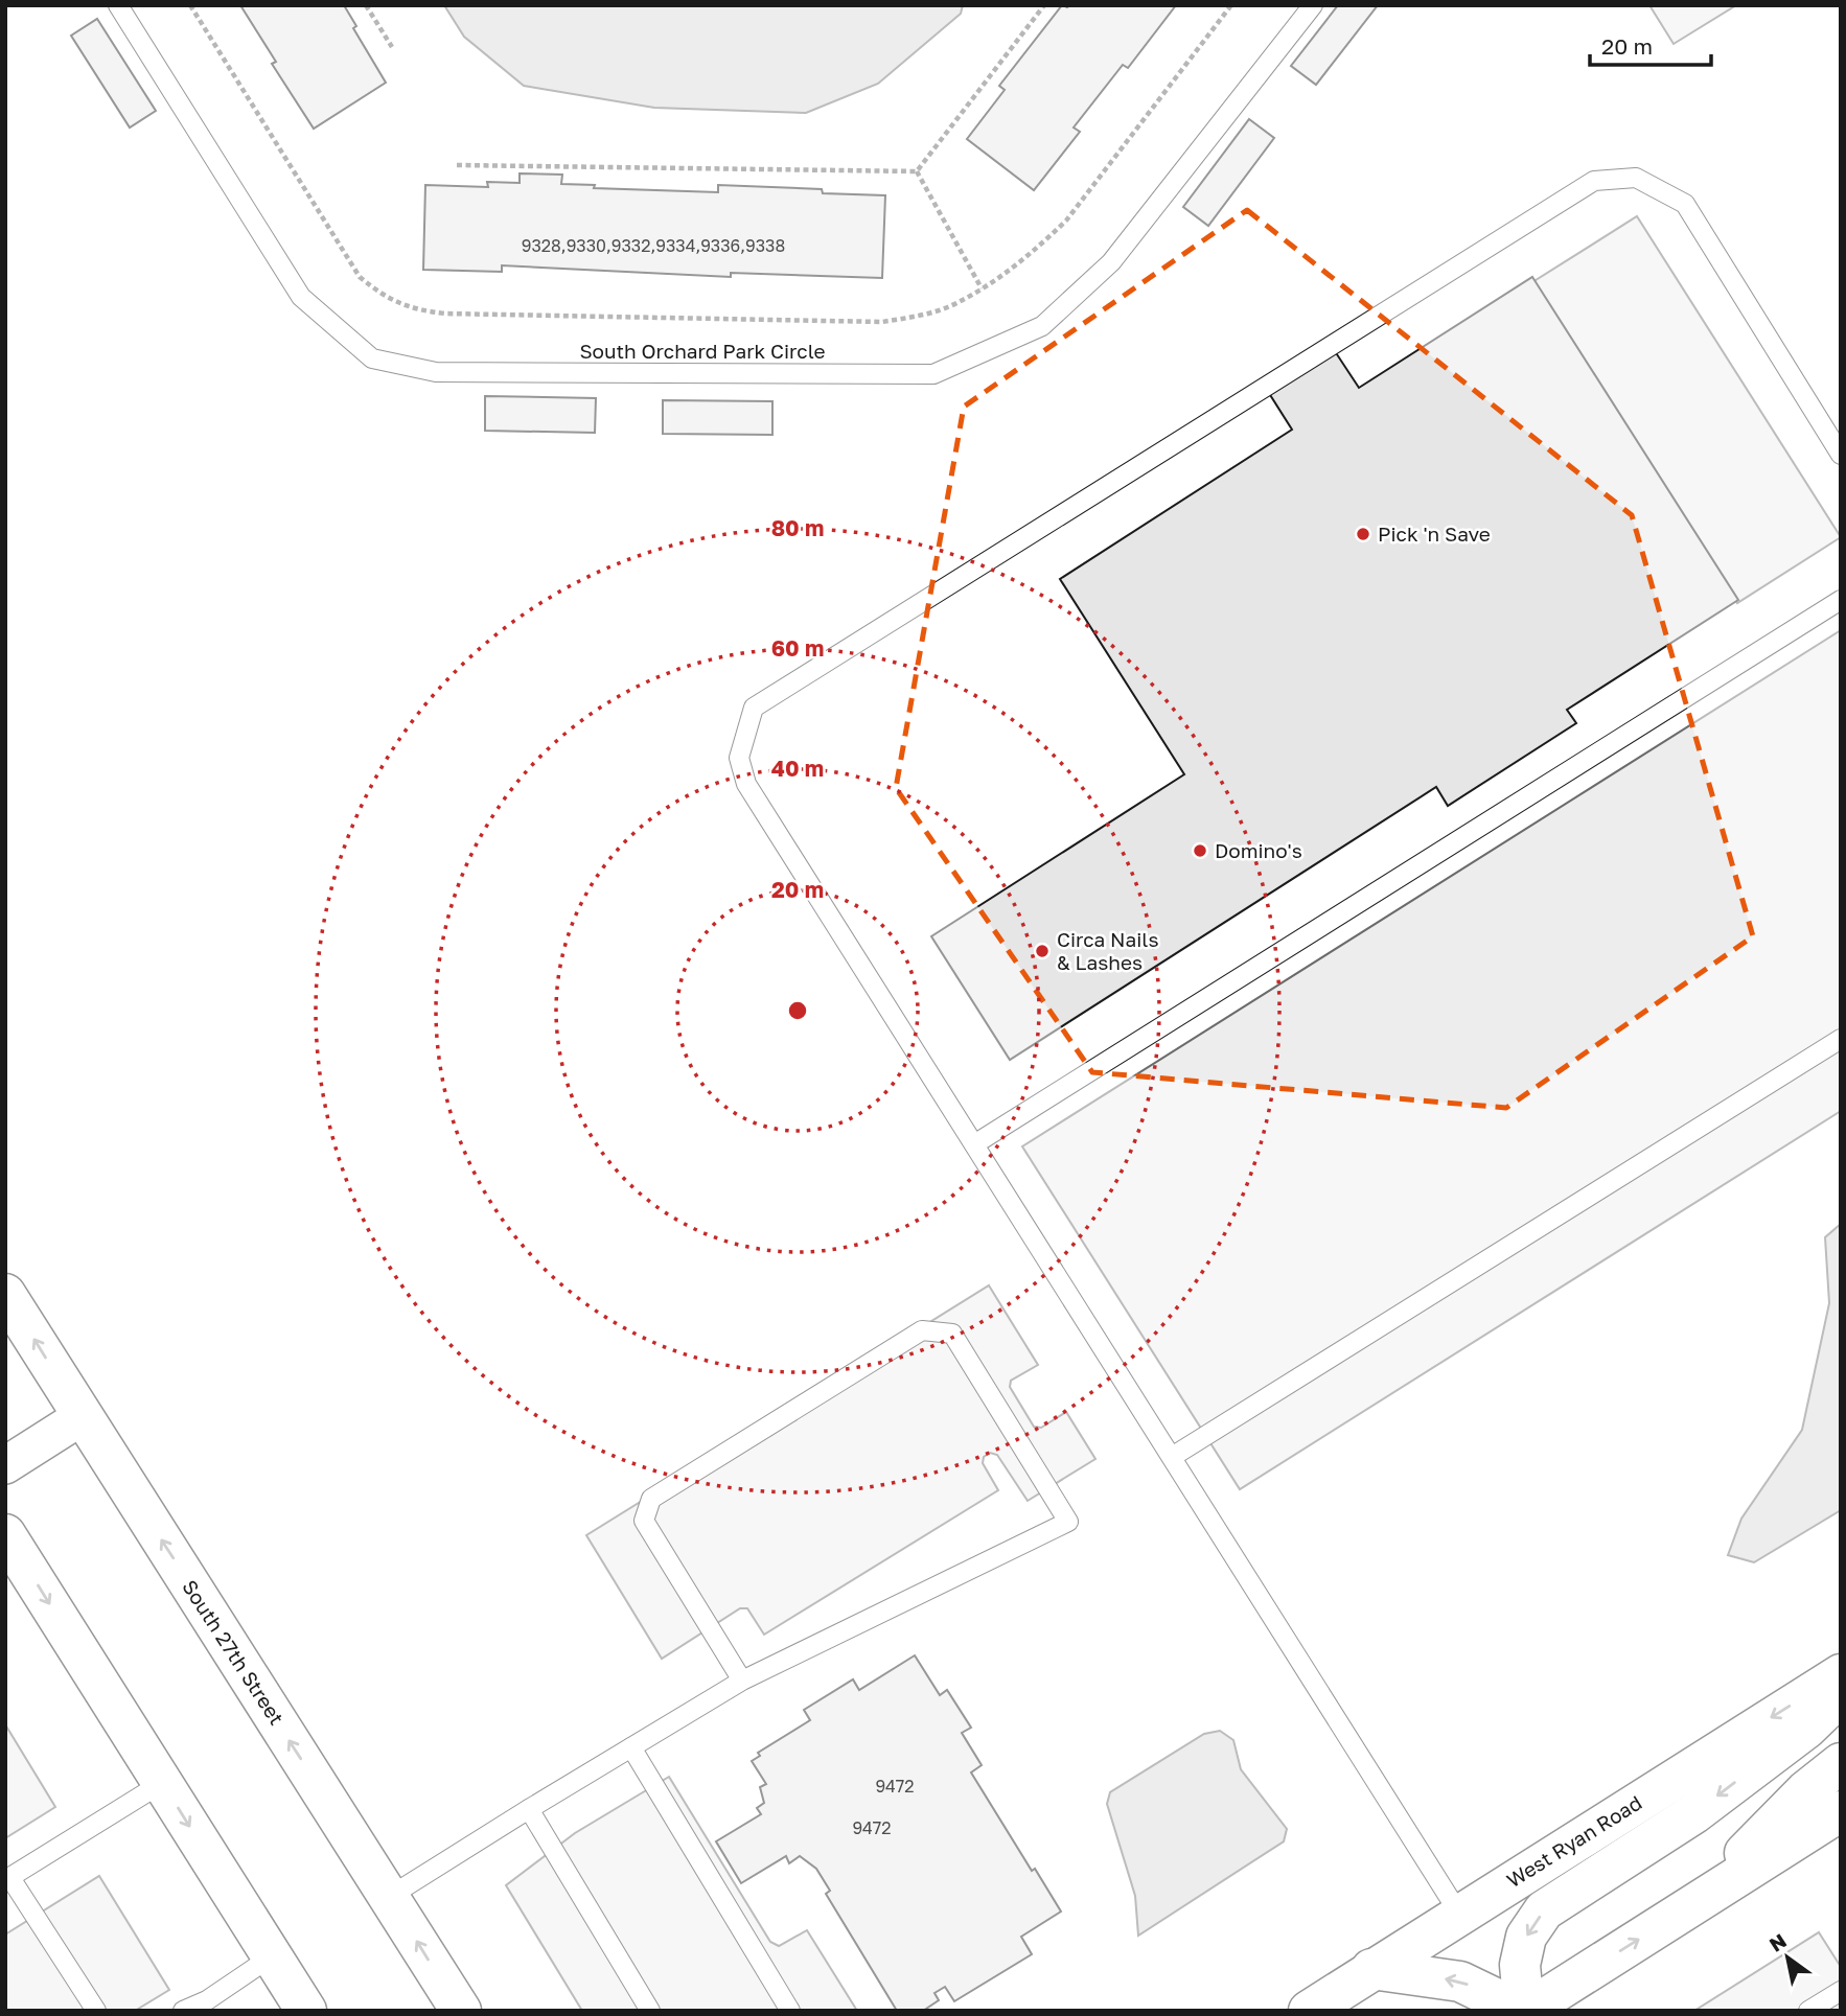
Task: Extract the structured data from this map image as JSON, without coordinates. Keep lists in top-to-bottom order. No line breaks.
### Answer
{"streets":{"main road":["South 27th Street","West Ryan Road"],"lane":["South Orchard Park Circle"]},"places":["Pick 'n Save","Domino's","Circa Nails & Lashes"],"house_numbers":["9328,9330,9332,9334,9336,9338","9472","9472"],"scale_bar":"20 m","north":"top left","rings":["80 m","60 m","40 m","20 m"]}
